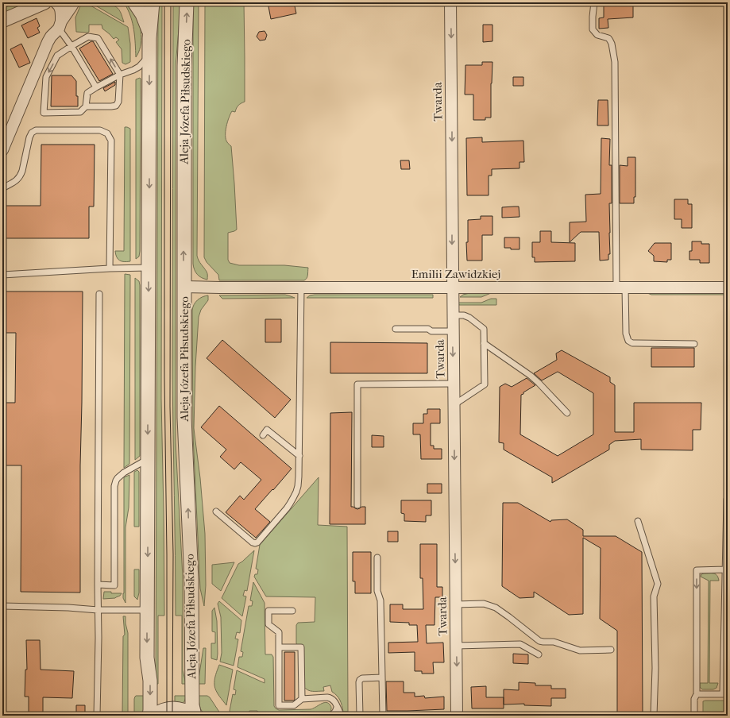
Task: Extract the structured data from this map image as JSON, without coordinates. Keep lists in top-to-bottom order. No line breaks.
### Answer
{"streets":{"street":["Aleja Józefa Piłsudskiego","Twarda","Emilii Zawidzkiej"]},"crossings":[["Aleja Józefa Piłsudskiego","Emilii Zawidzkiej"],["Twarda","Emilii Zawidzkiej"]],"one_way":["Twarda"]}
